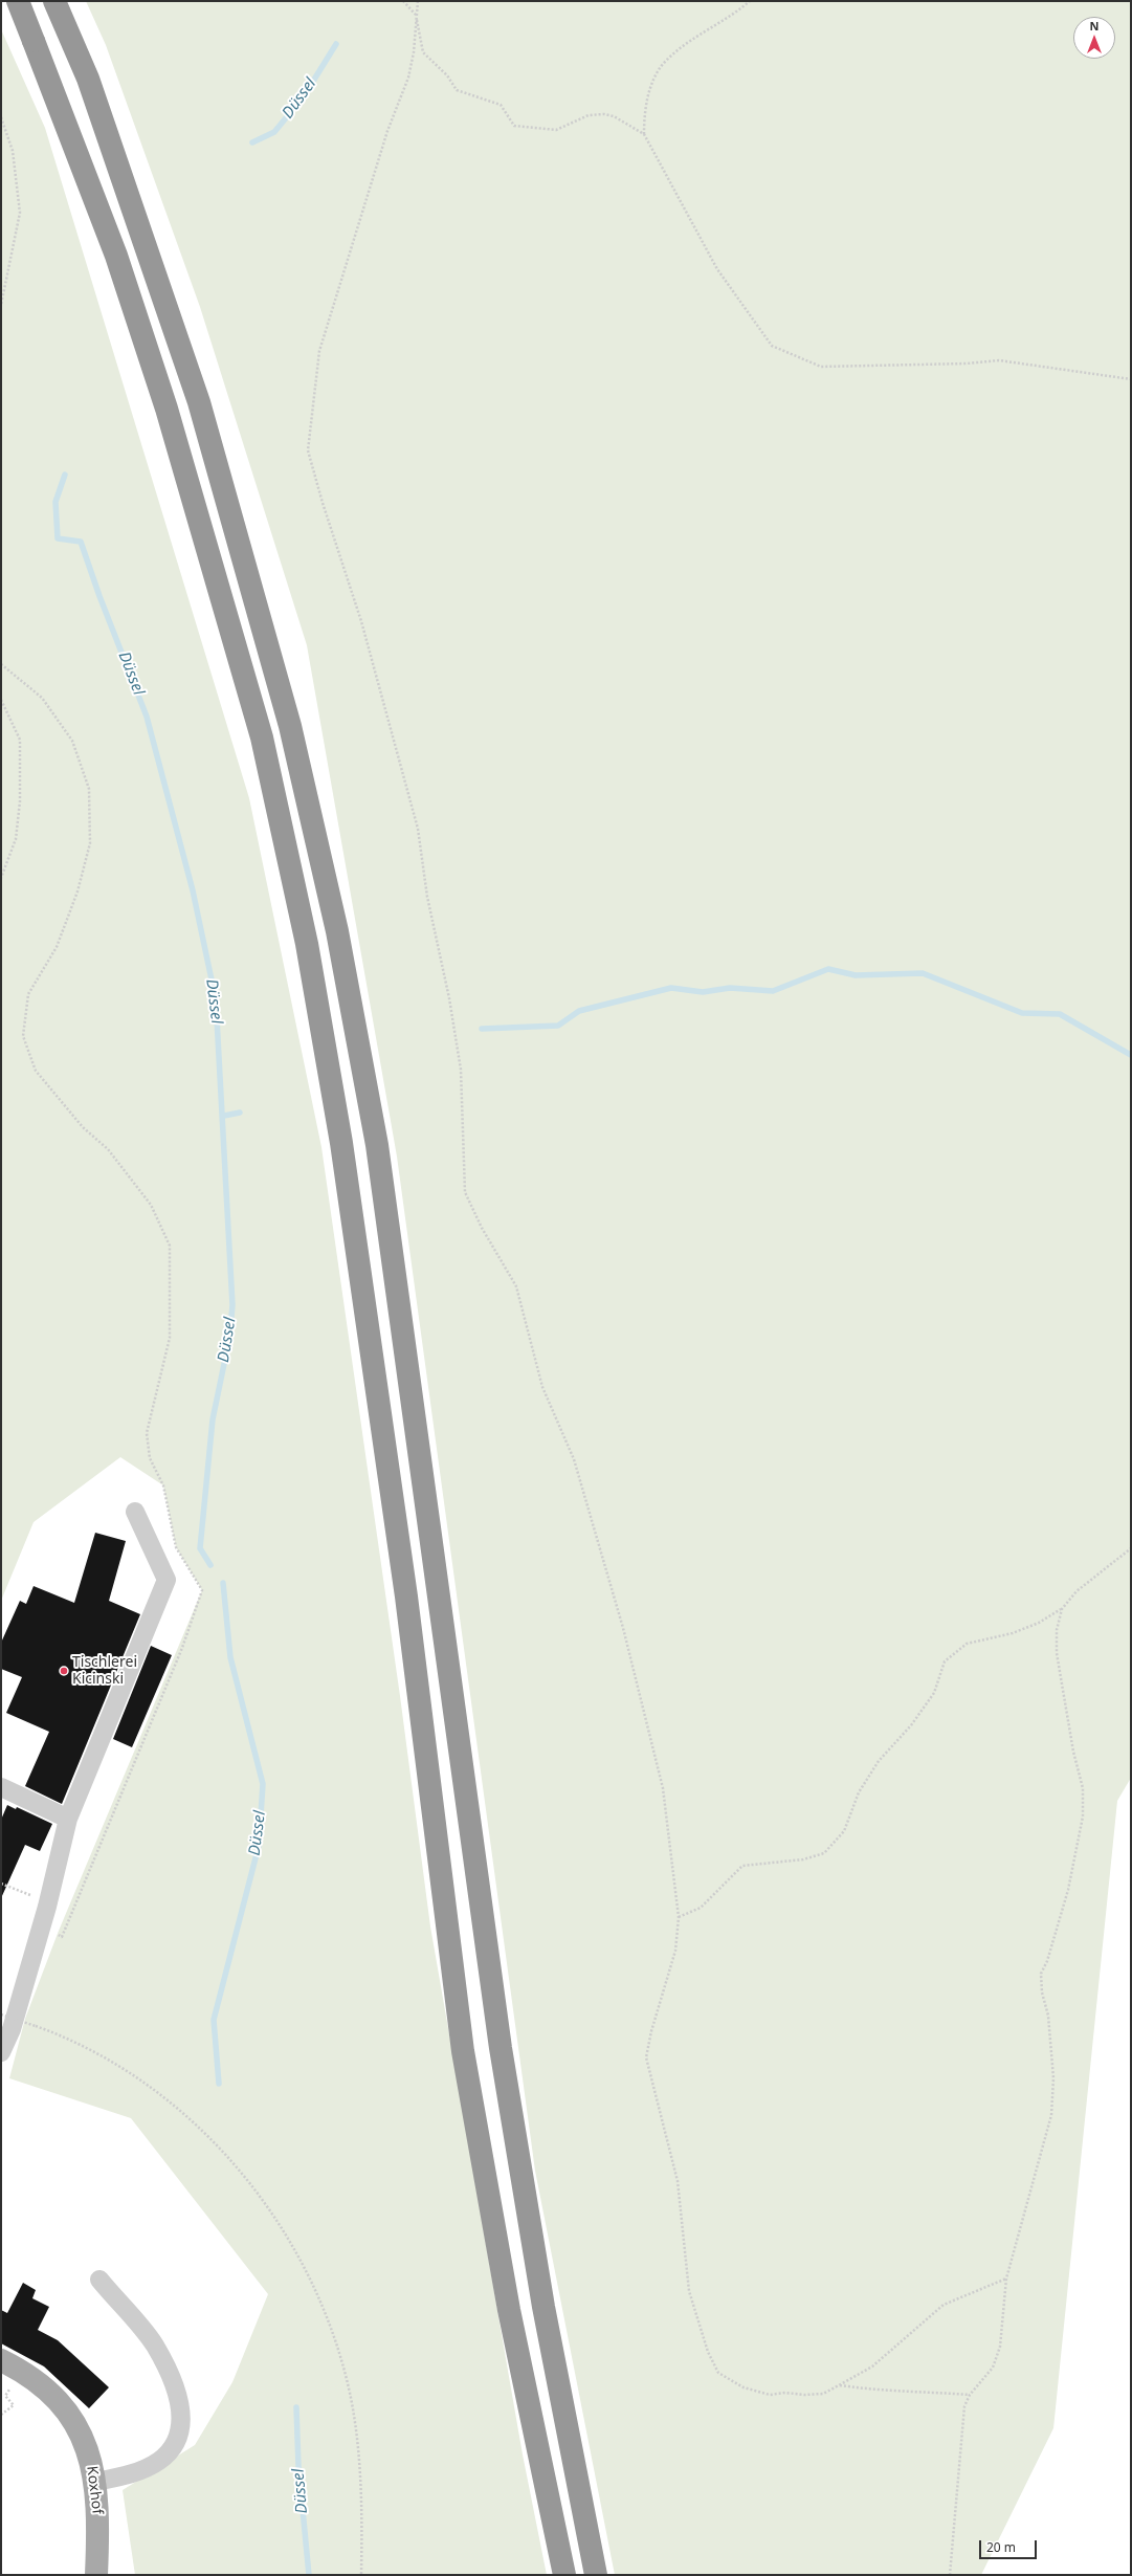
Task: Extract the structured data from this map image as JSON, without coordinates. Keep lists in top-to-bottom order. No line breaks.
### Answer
{"streets":{"main road":["Koxhof"]},"water":["Düssel"],"places":["Tischlerei Kicinski"],"scale_bar":"20 m","north":"top"}
